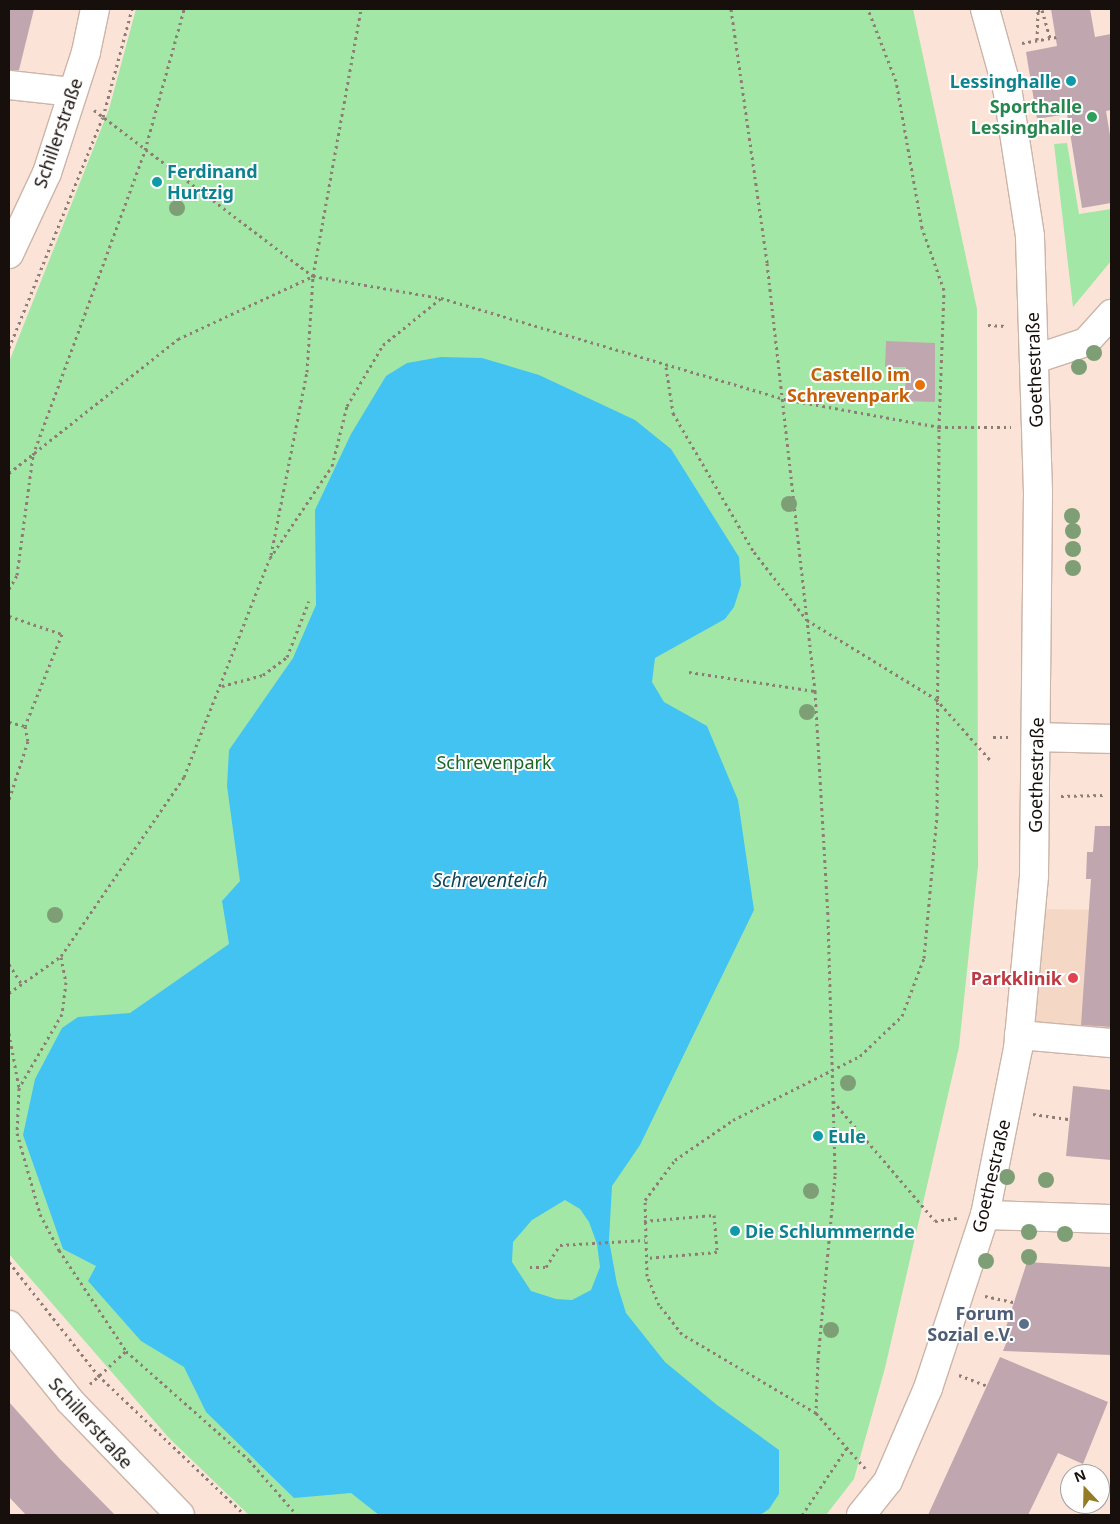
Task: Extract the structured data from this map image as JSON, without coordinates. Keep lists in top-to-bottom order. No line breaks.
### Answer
{"streets":{"street":["Schillerstraße","Goethestraße"]},"water":["Schreventeich"],"parks":["Schrevenpark"],"places":["Lessinghalle","Sporthalle Lessinghalle","Ferdinand Hurtzig","Castello im Schrevenpark","Parkklinik","Eule","Die Schlummernde","Forum Sozial e.V."],"north":"top"}
